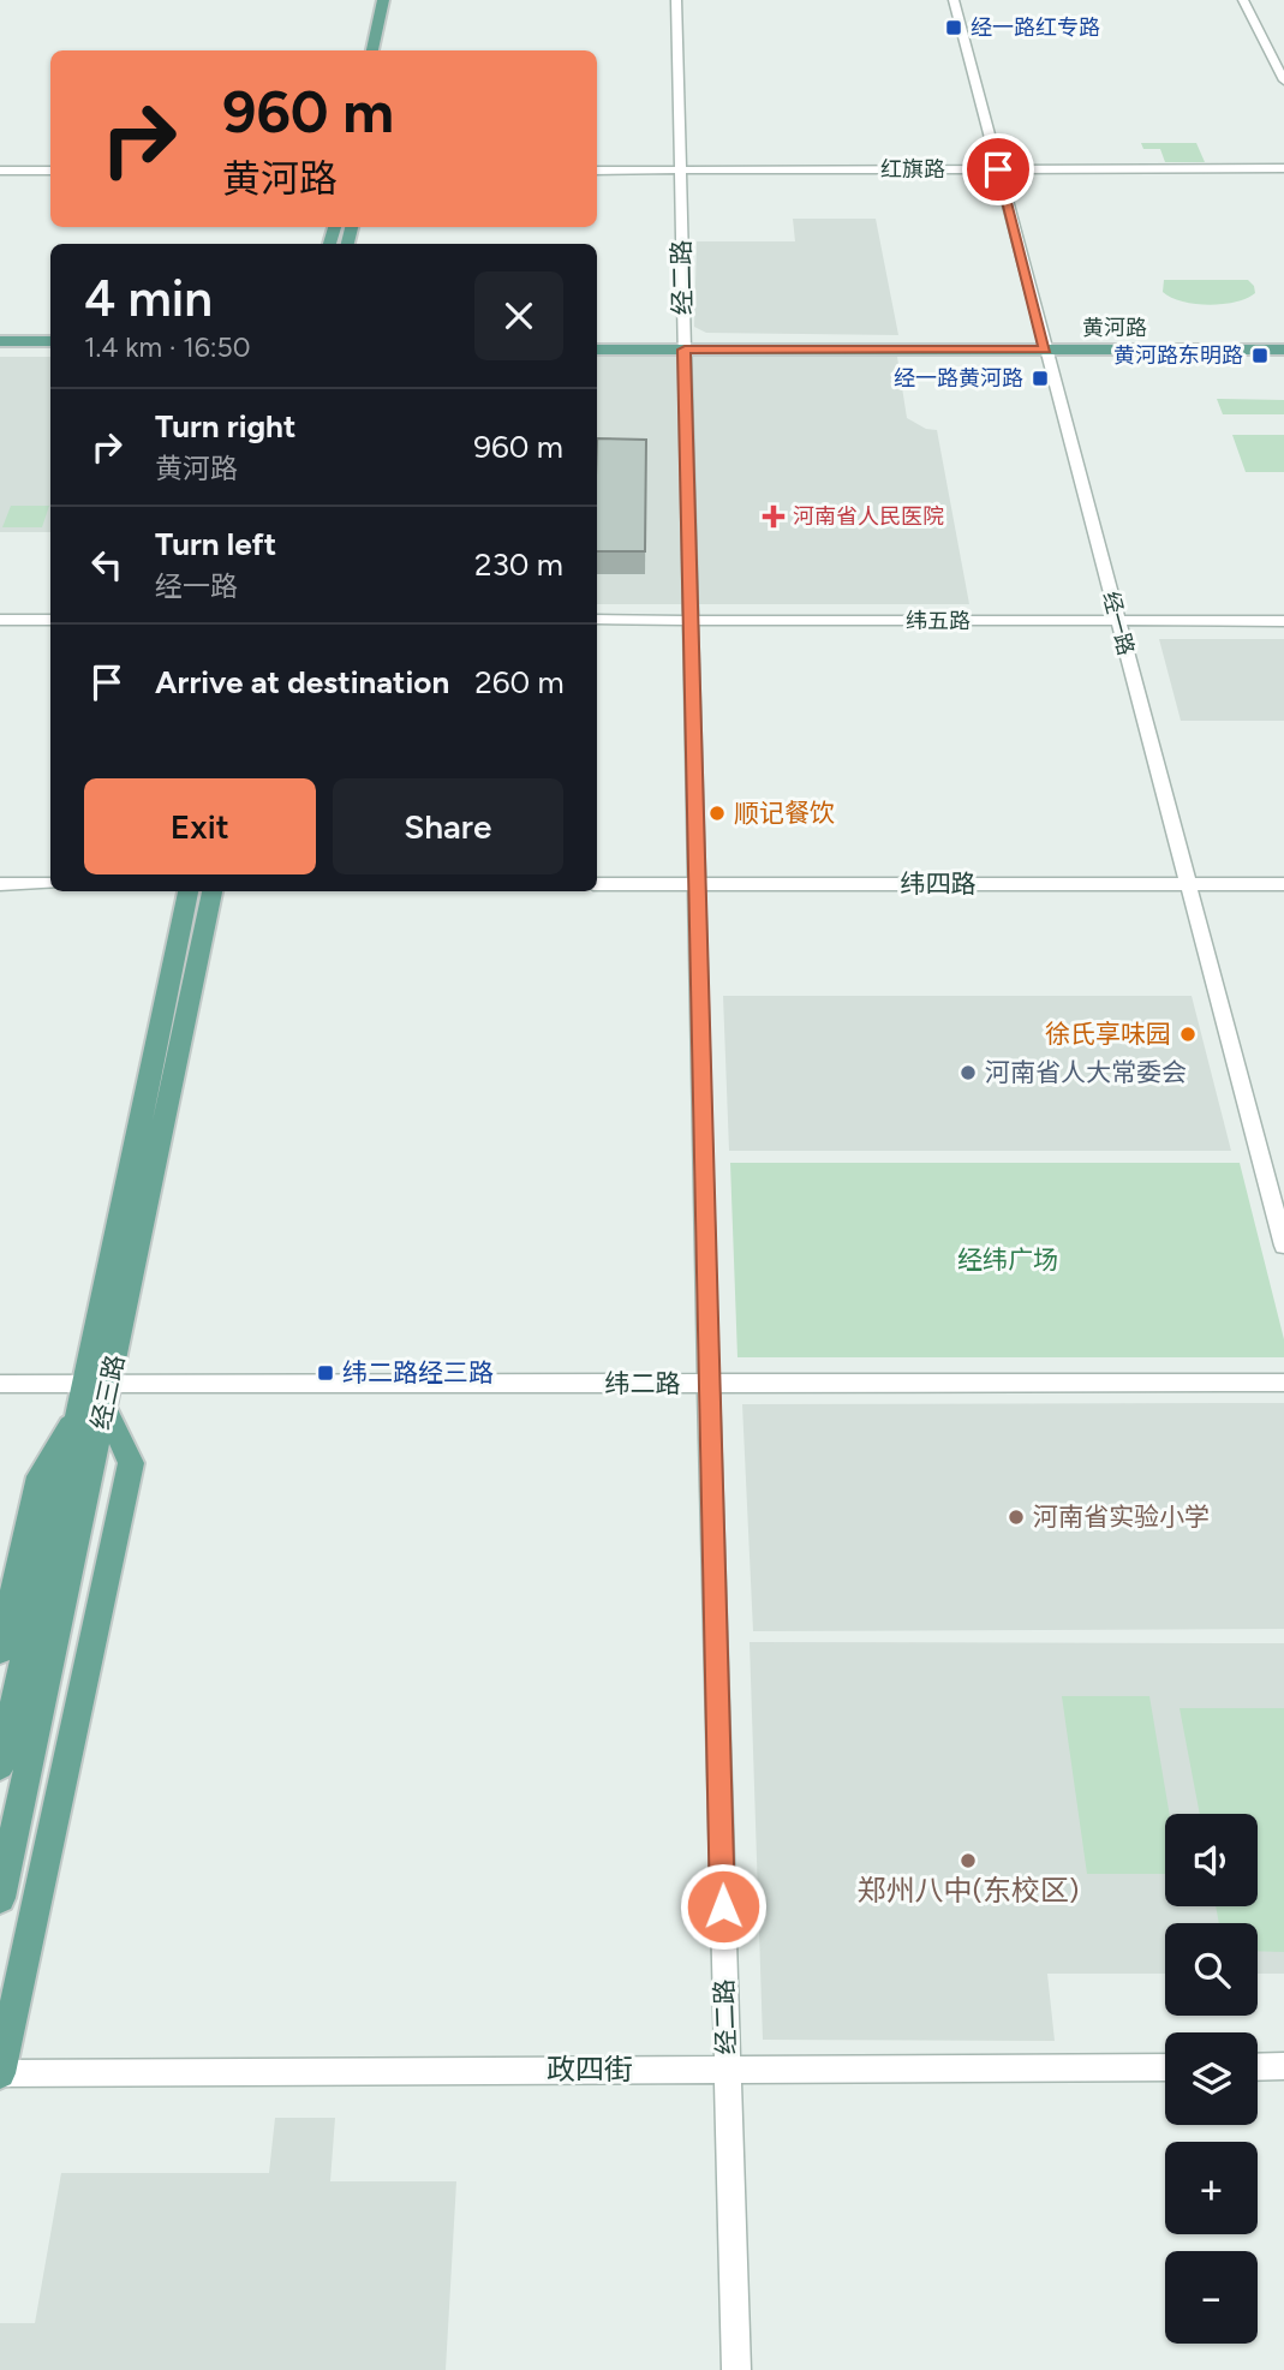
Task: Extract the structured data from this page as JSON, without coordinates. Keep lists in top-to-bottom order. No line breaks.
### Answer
{"streets":{"main road":["黄河路","经三路"],"street":["红旗路","经二路","纬五路","经一路","纬四路","纬二路","政四街"]},"crossings":[["红旗路","经二路"],["红旗路","经一路"],["经二路","黄河路"],["经二路","纬五路"],["经二路","纬四路"],["经二路","纬二路"],["经二路","政四街"],["黄河路","经一路"],["纬五路","经一路"],["经一路","纬四路"],["纬二路","经三路"]],"parks":["经纬广场"],"places":{"transit":["经一路红专路","黄河路东明路","经一路黄河路","纬二路经三路"],"health":["河南省人民医院"],"other":["顺记餐饮","徐氏享味园","河南省人大常委会","河南省实验小学","郑州八中(东校区)"]},"page":{"turn":["960 m","黄河路"],"heading":["4 min","1.4 km · 16:50"],"list":[{"name":"Turn right","note":"黄河路","value":"960 m"},{"name":"Turn left","note":"经一路","value":"230 m"},{"name":"Arrive at destination","value":"260 m"}],"buttons":["Exit","Share"],"map_buttons":["+","−"]}}
